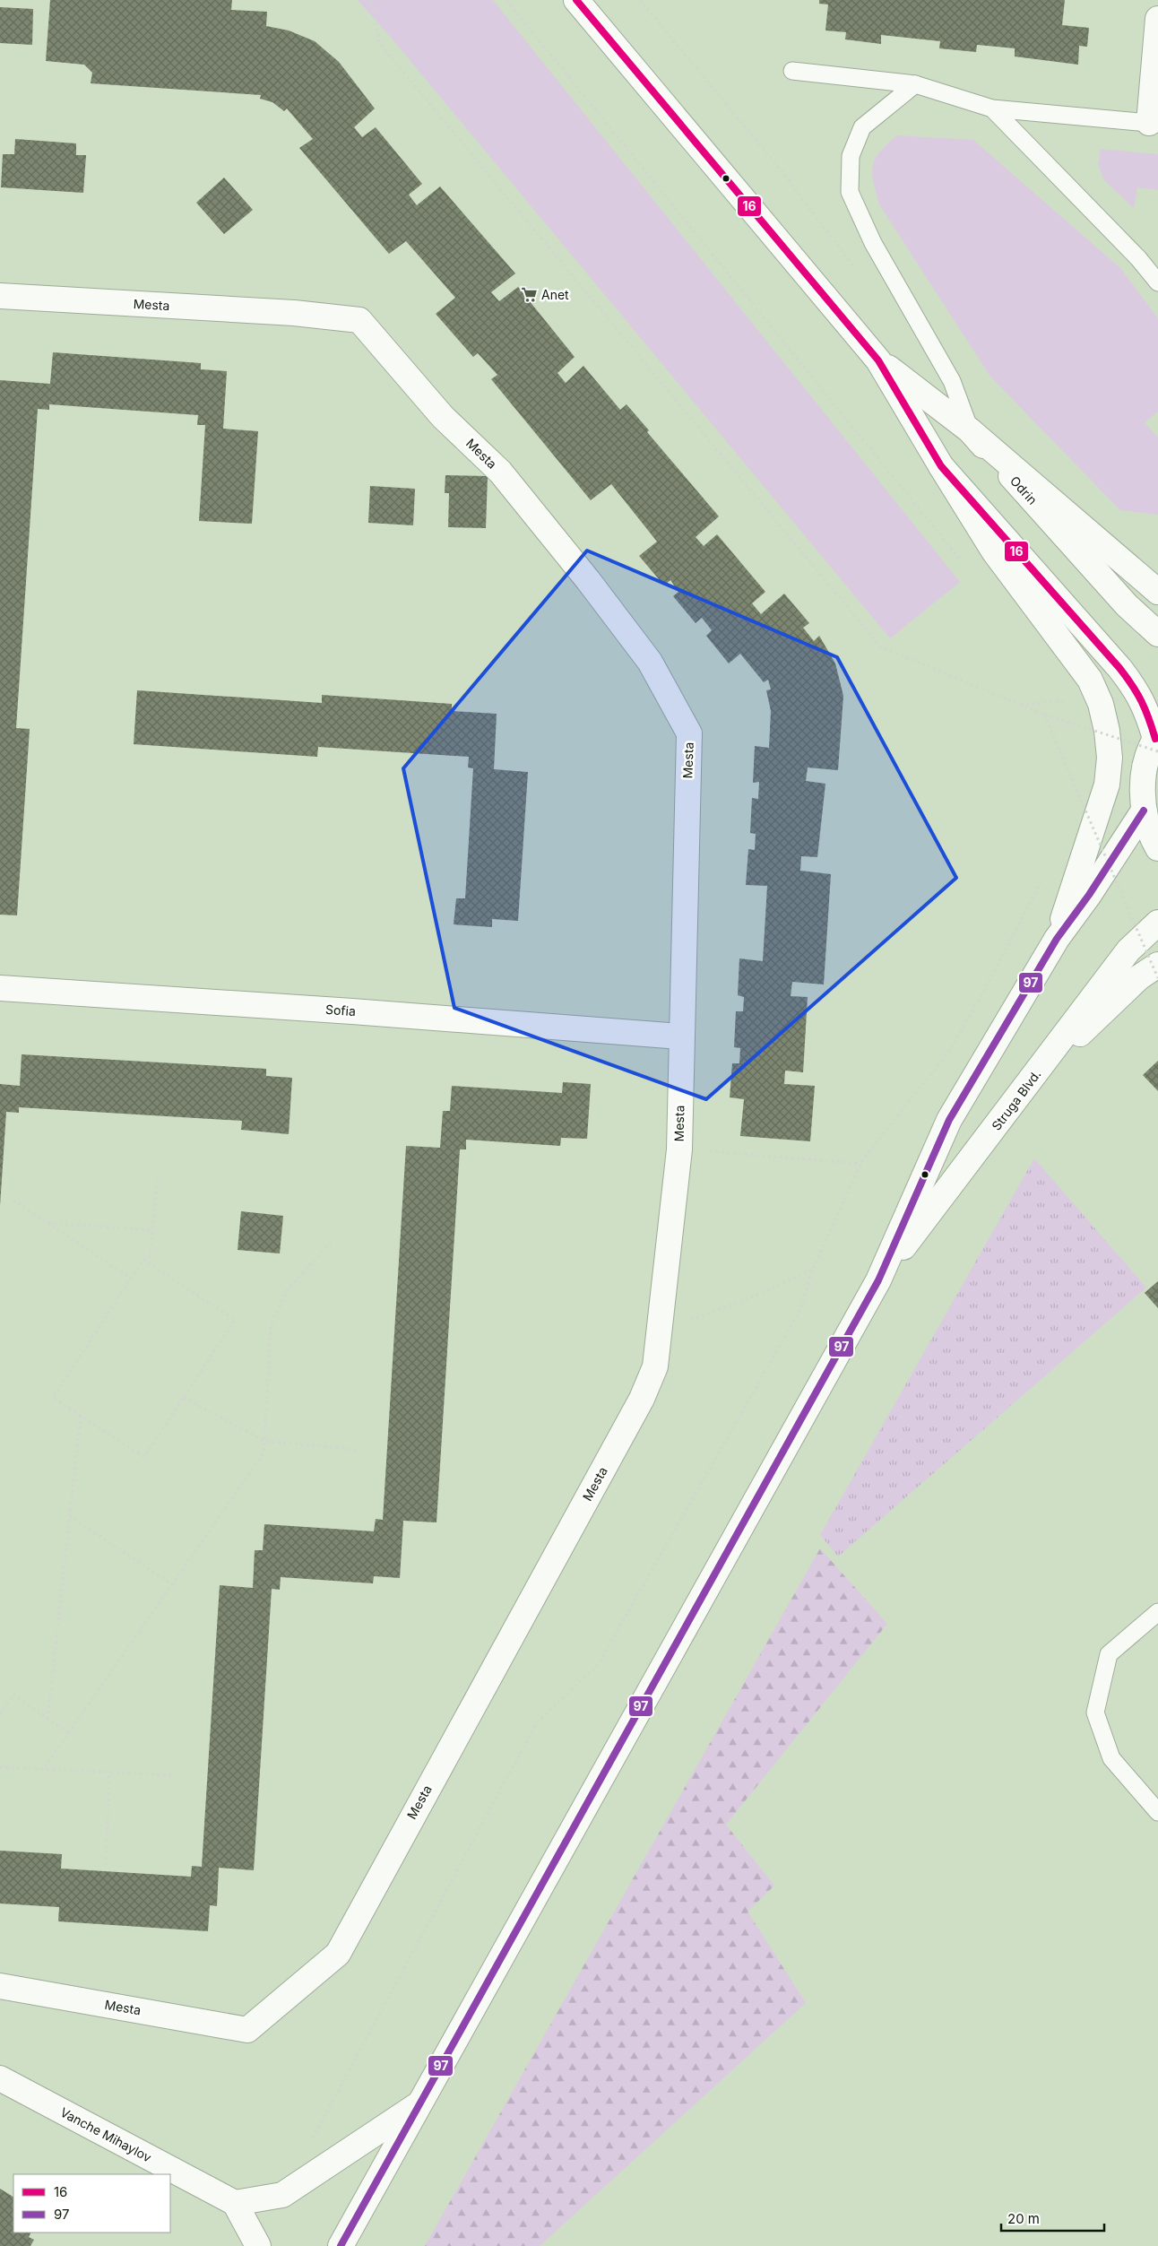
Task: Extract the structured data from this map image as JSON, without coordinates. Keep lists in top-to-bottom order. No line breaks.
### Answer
{"streets":{"main road":["Mesta","Odrin","Sofia","Struga Blvd.","Vanche Mihaylov"]},"crossings":[["Mesta","Sofia"]],"places":{"supermarket":["Anet"]},"lines":["transit line 16","transit line 97"],"legend":["16","97"],"scale_bar":"20 m"}
